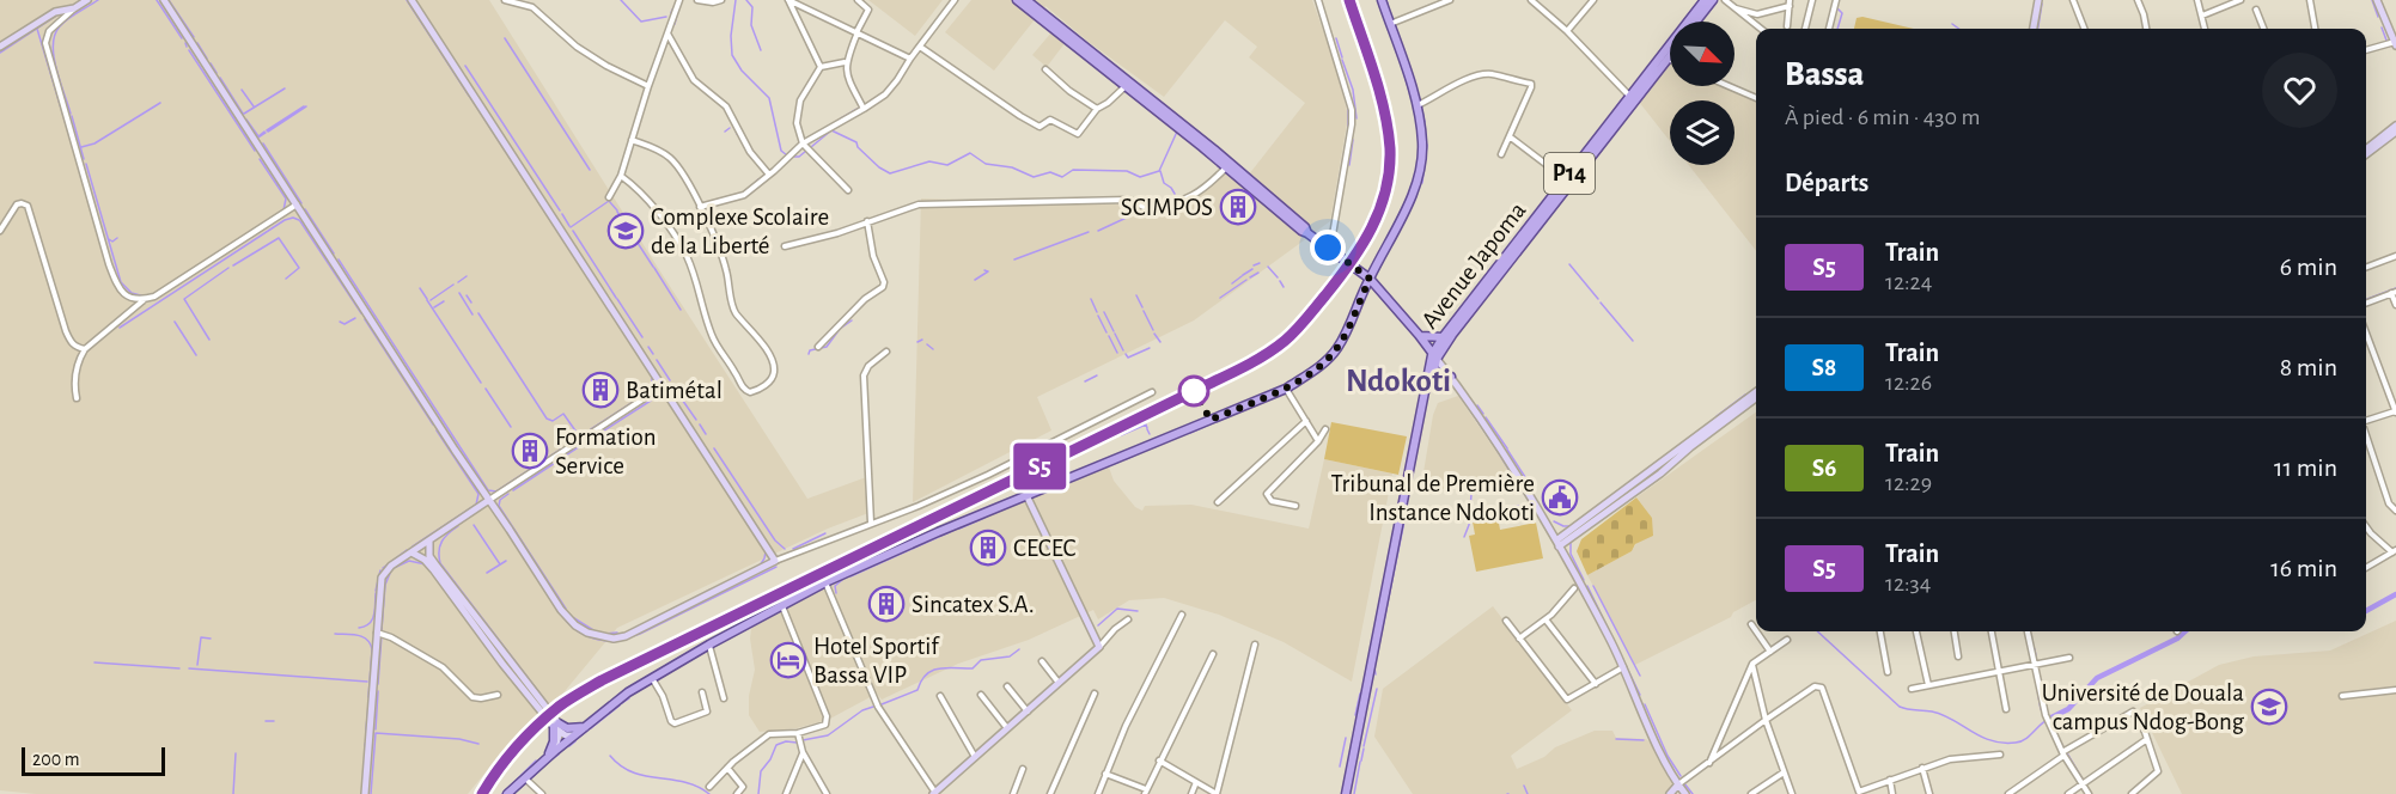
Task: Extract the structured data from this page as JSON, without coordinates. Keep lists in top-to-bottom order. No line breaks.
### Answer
{"streets":{"main road":["P14","Avenue Japoma"]},"districts":["Ndokoti"],"places":{"building":["SCIMPOS","Batimétal","Formation Service","CECEC","Sincatex S.A."],"school or university":["Complexe Scolaire de la Liberté","Université de Douala campus Ndog-Bong"],"public building":["Tribunal de Première Instance Ndokoti"],"hotel":["Hotel Sportif Bassa VIP"]},"scale_bar":"200 m","north":"bottom right","page":{"on_map":"S5","heading":[["Bassa","À pied · 6 min · 430 m"],"Départs"],"list":[{"mark":"S5","name":"Train","note":"12:24","value":"6 min"},{"mark":"S8","name":"Train","note":"12:26","value":"8 min"},{"mark":"S6","name":"Train","note":"12:29","value":"11 min"},{"mark":"S5","name":"Train","note":"12:34","value":"16 min"}],"scale":"200 m"}}
